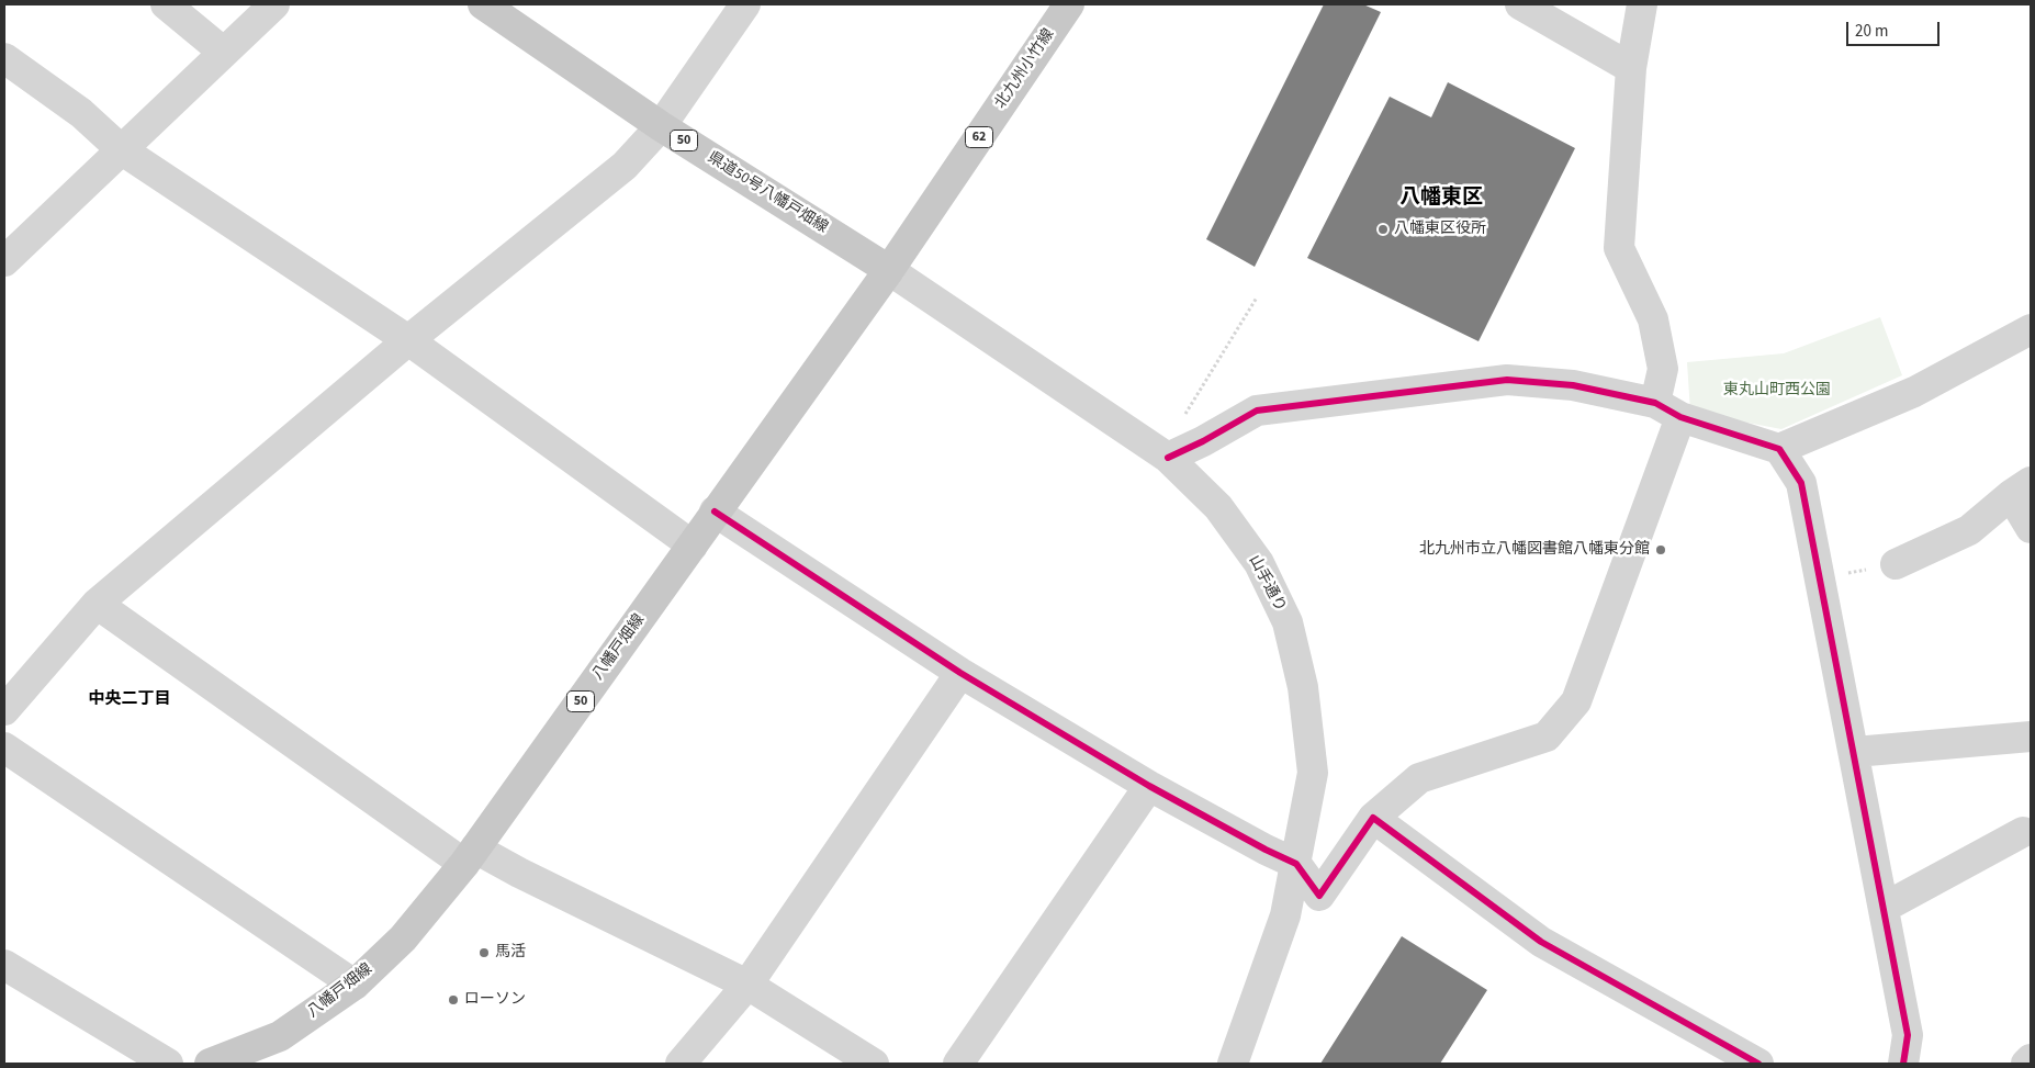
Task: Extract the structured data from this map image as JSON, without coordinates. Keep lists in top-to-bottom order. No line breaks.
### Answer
{"streets":{"main road":["北九州小竹線","62","50","県道50号八幡戸畑線","八幡戸畑線"],"street":["山手通り"]},"crossings":[["北九州小竹線","県道50号八幡戸畑線"],["北九州小竹線","山手通り"],["北九州小竹線","八幡戸畑線"],["県道50号八幡戸畑線","山手通り"],["県道50号八幡戸畑線","八幡戸畑線"],["山手通り","八幡戸畑線"]],"districts":["八幡東区","中央二丁目"],"parks":["東丸山町西公園"],"places":["八幡東区役所","北九州市立八幡図書館八幡東分館","馬活","ローソン"],"scale_bar":"20 m"}
